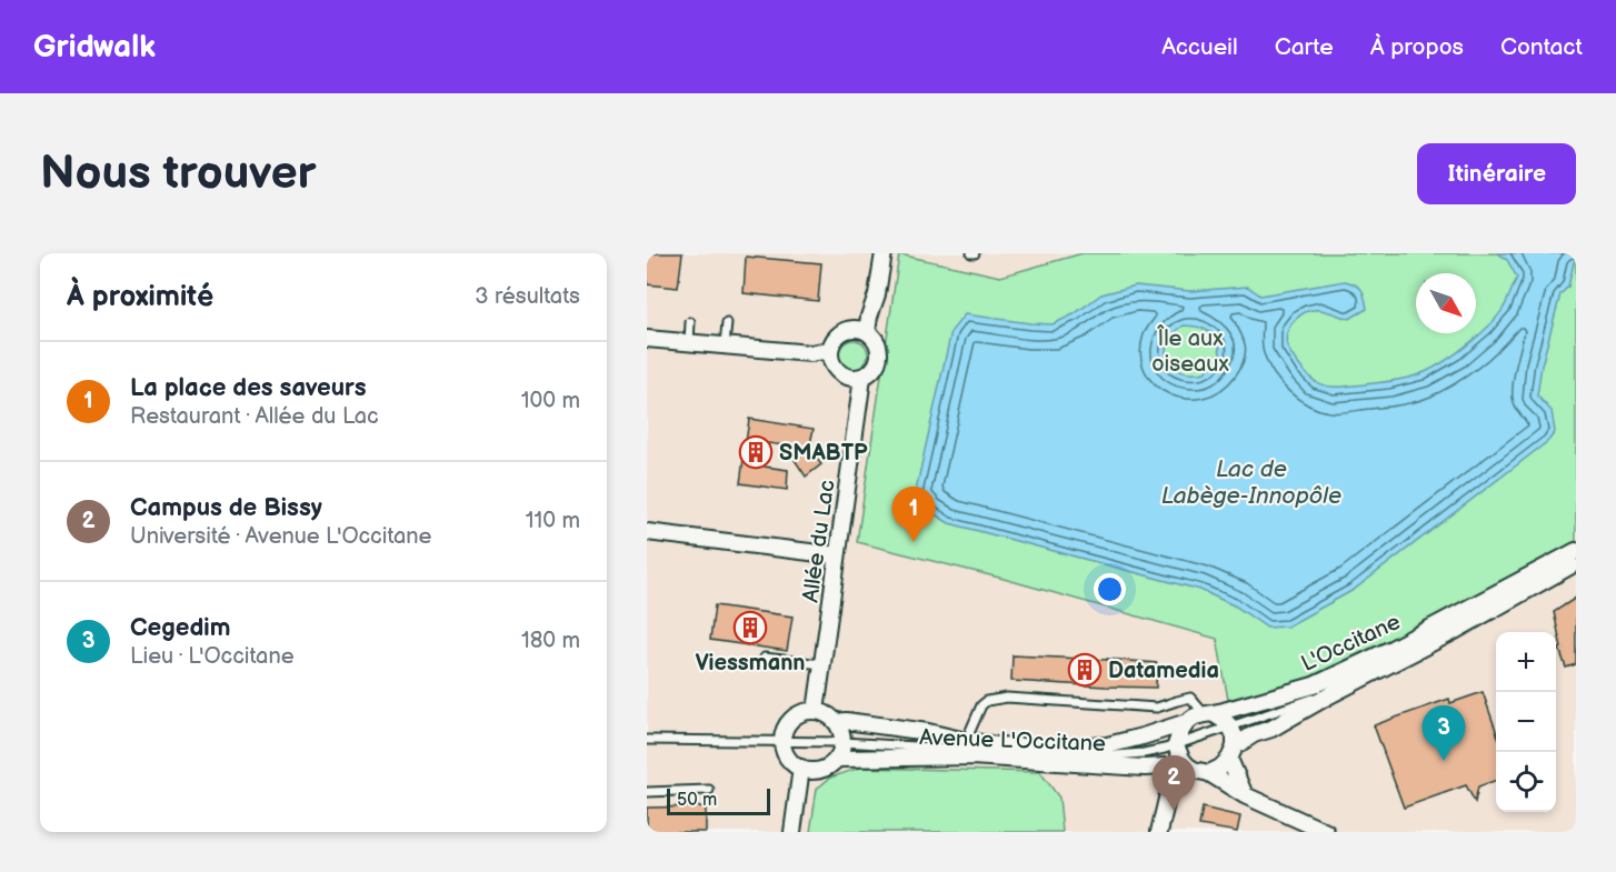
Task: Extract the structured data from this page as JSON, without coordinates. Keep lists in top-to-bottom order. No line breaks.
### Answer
{"streets":{"street":["Allée du Lac","L'Occitane","Avenue L'Occitane"]},"crossings":[["L'Occitane","Avenue L'Occitane"]],"water":["Lac de Labège-Innopôle"],"parks":["Île aux oiseaux"],"places":{"building":["SMABTP","Viessmann","Datamedia"]},"scale_bar":"50 m","north":"bottom right","page":{"header":"Gridwalk","nav":["Accueil","Carte","À propos","Contact"],"buttons":"Itinéraire","title":"Nous trouver","heading":["À proximité","3 résultats"],"list":[{"mark":"1","name":"La place des saveurs","note":"Restaurant · Allée du Lac","value":"100 m"},{"mark":"2","name":"Campus de Bissy","note":"Université · Avenue L'Occitane","value":"110 m"},{"mark":"3","name":"Cegedim","note":"Lieu · L'Occitane","value":"180 m"}],"pins":["1","3","2"],"map_buttons":["+","−"],"scale":"50 m"}}
